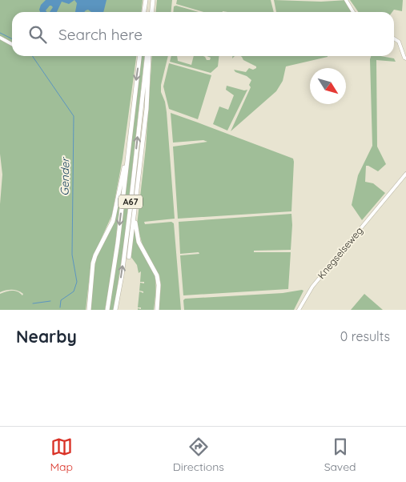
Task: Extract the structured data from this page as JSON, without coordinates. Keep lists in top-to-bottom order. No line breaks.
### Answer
{"streets":{"highway":["A67"],"street":["Knegselseweg"]},"water":["Gender"],"north":"bottom right","page":{"search":"Search here","heading":["Nearby","0 results"],"nav":["Map","Directions","Saved"]}}
